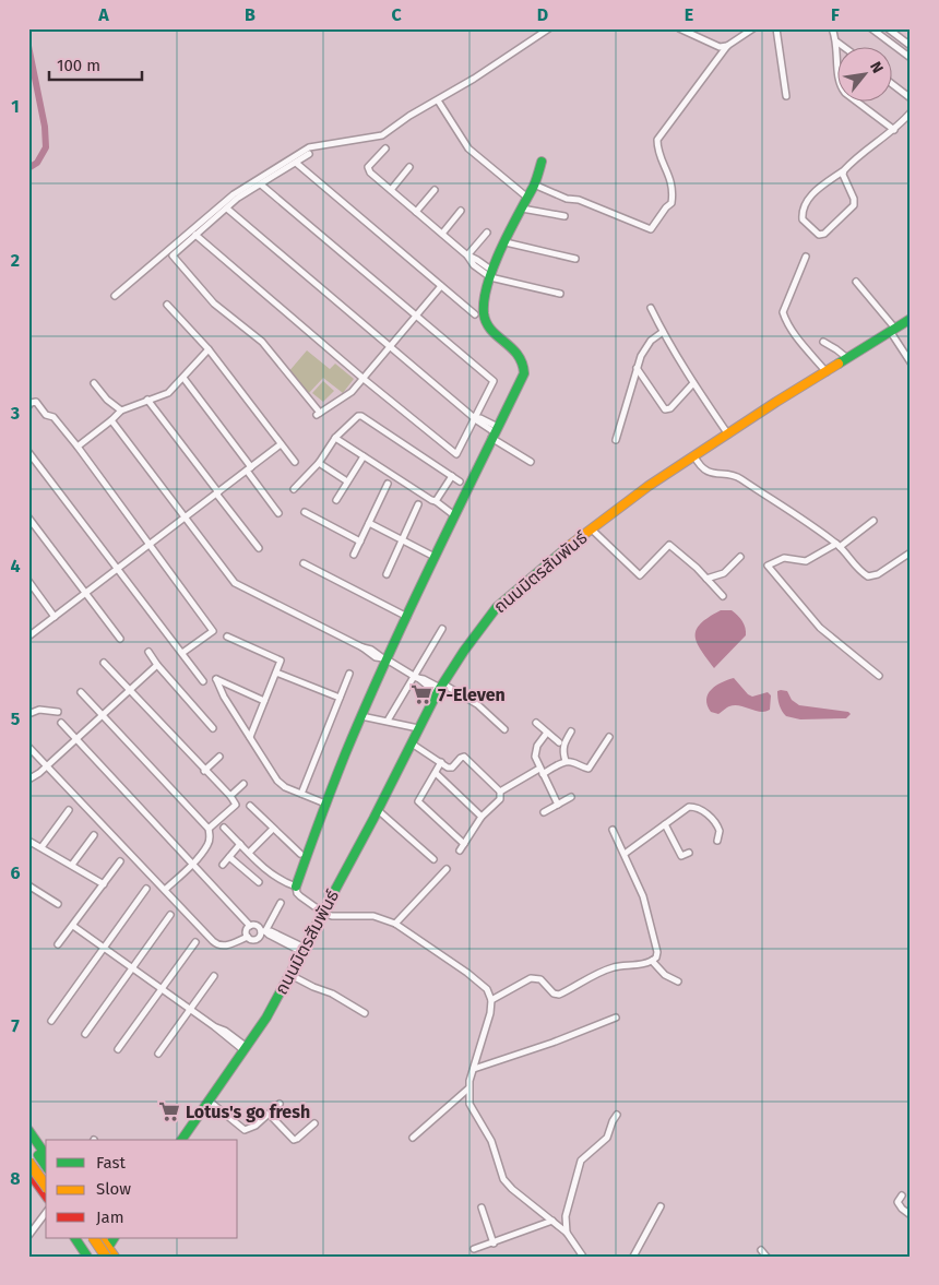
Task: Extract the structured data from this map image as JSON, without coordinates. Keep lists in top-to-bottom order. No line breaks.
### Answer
{"streets":{"street":["ถนนมิตรสัมพันธ์"]},"places":{"supermarket":["7-Eleven","Lotus's go fresh"]},"legend":["Fast","Slow","Jam"],"scale_bar":"100 m","north":"top right","grid":{"columns":["A","B","C","D","E","F"],"rows":["1","2","3","4","5","6","7","8"]}}
